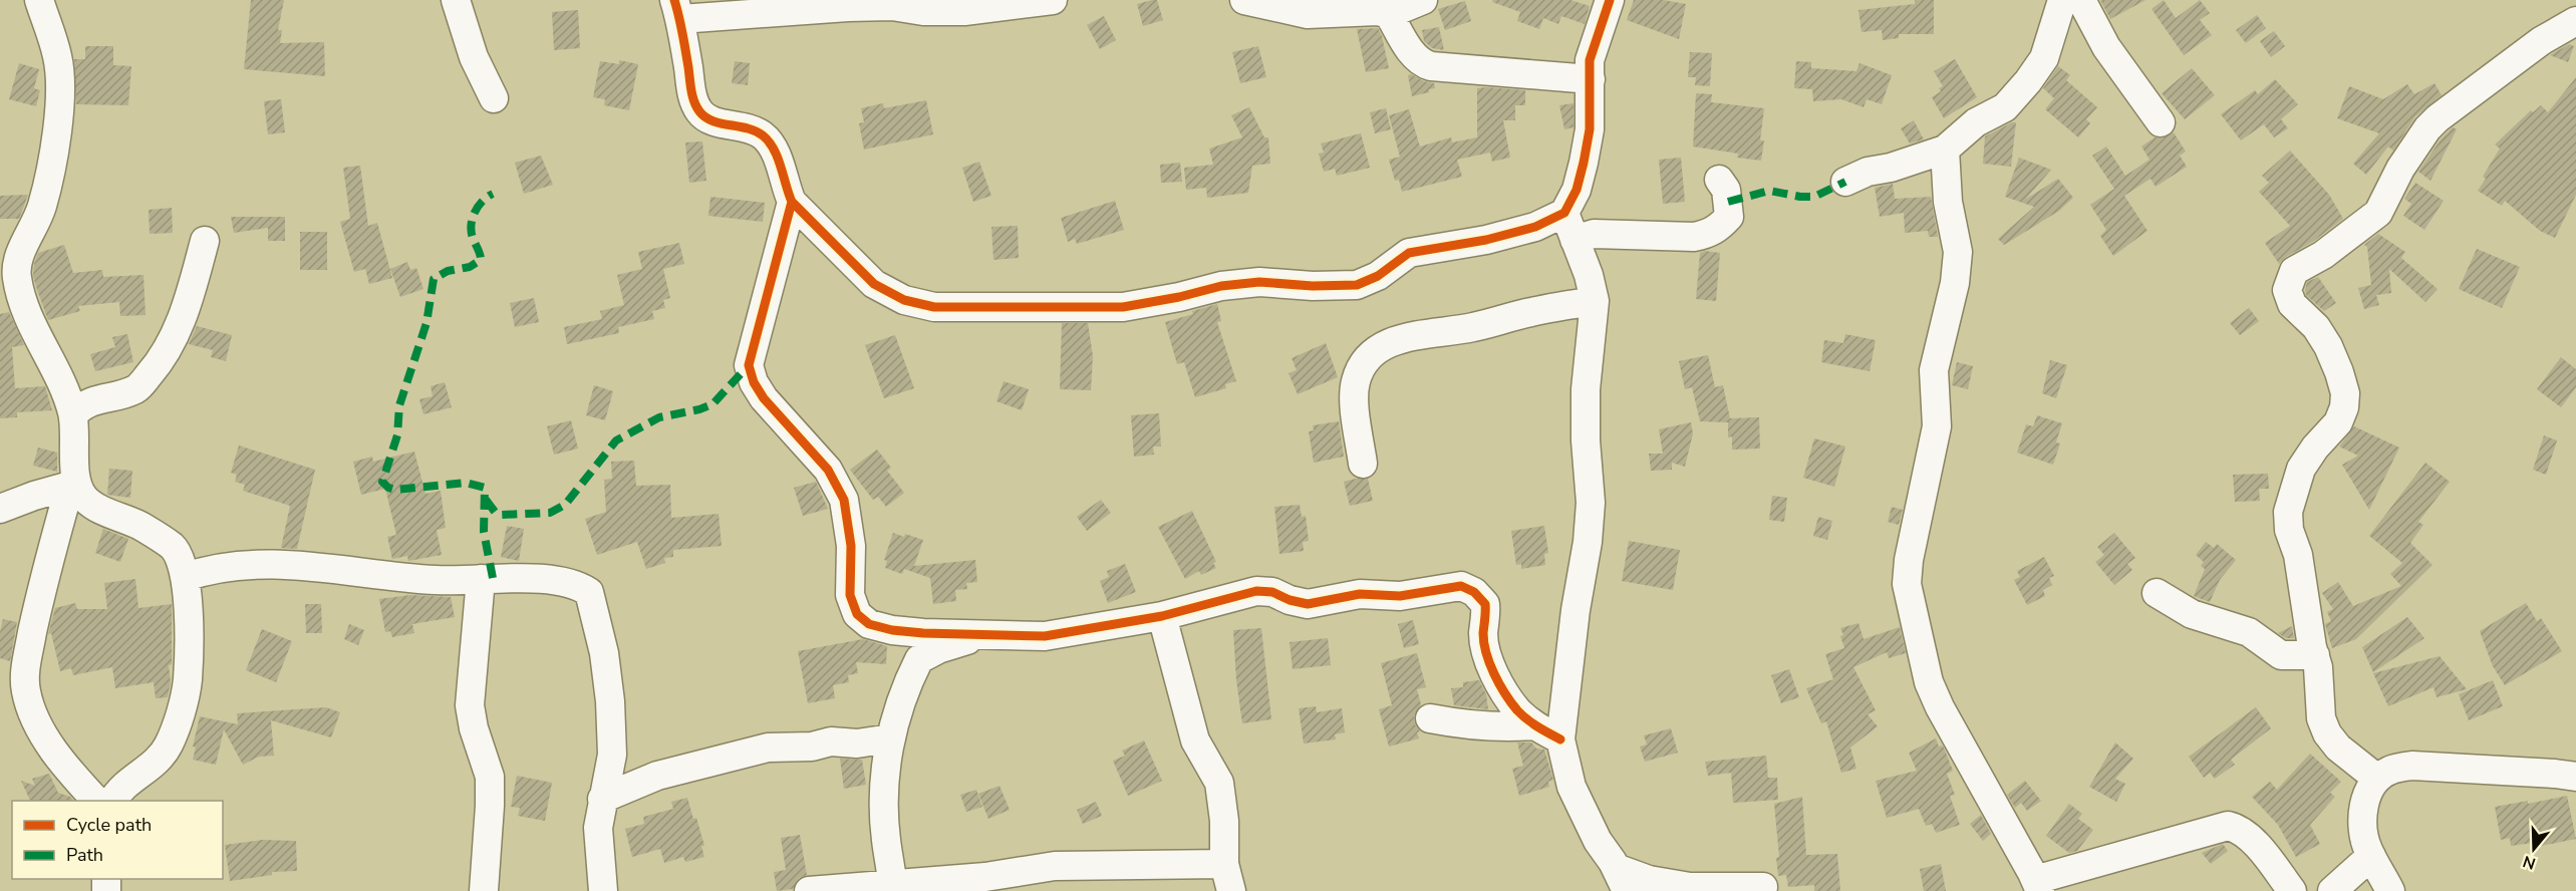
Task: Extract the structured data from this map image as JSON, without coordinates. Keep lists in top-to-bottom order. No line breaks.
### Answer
{"legend":["Cycle path","Path"],"north":"bottom"}
